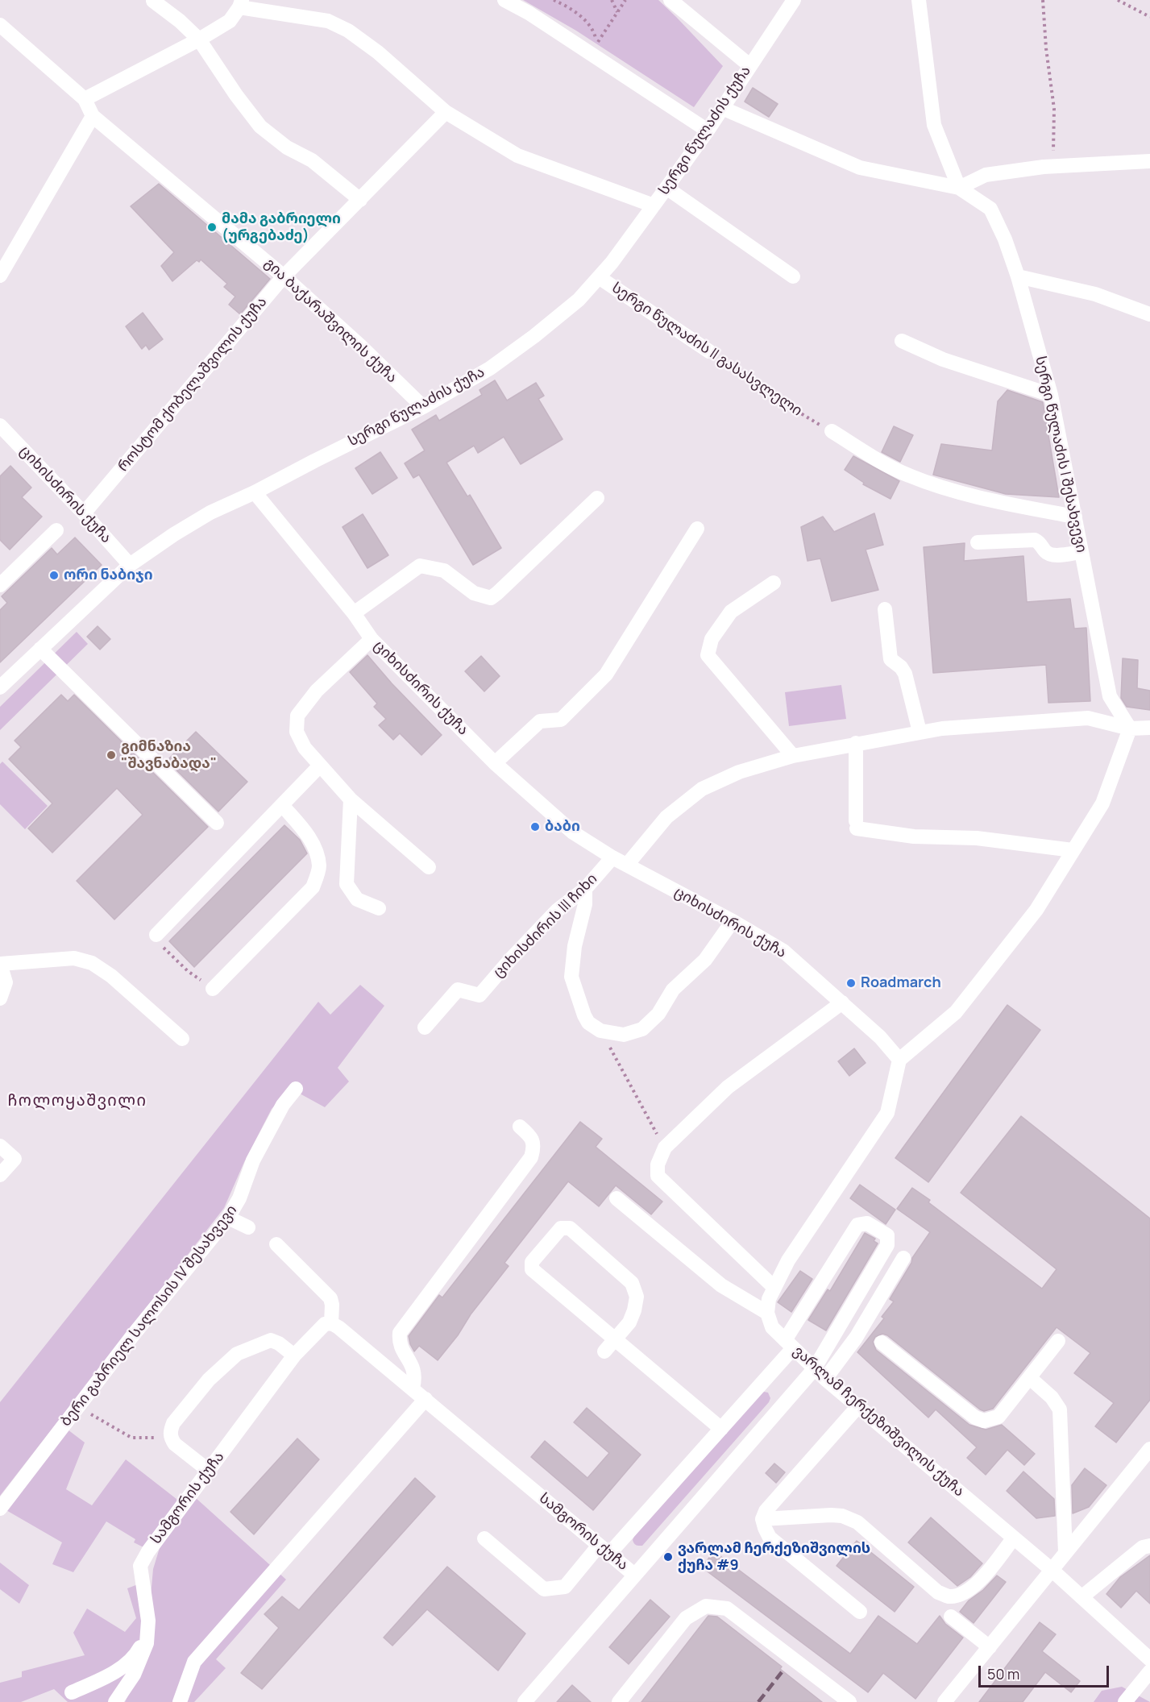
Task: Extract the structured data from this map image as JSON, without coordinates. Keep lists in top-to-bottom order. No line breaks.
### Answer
{"streets":{"street":["სერგი წულაძის ქუჩა","გია ბაქარაშვილის ქუჩა","სერგი წულაძის II გასასვლელი","როსტომ ქობელაშვილის ქუჩა","სერგი წულაძის I შესახვევი","ციხისძირის ქუჩა","ციხისძირის III ჩიხი","ბერი გაბრიელ სალოსის IV შესახვევი","ვარლამ ჩერქეზიშვილის ქუჩა","სამგორის ქუჩა"]},"crossings":[["სერგი წულაძის ქუჩა","გია ბაქარაშვილის ქუჩა"],["სერგი წულაძის ქუჩა","სერგი წულაძის II გასასვლელი"],["სერგი წულაძის ქუჩა","ციხისძირის ქუჩა"],["გია ბაქარაშვილის ქუჩა","როსტომ ქობელაშვილის ქუჩა"],["როსტომ ქობელაშვილის ქუჩა","ციხისძირის ქუჩა"],["ციხისძირის ქუჩა","ციხისძირის III ჩიხი"],["ვარლამ ჩერქეზიშვილის ქუჩა","სამგორის ქუჩა"]],"districts":["ჩოლოყაშვილი"],"places":["მამა გაბრიელი (ურგებაძე)","ორი ნაბიჯი","გიმნაზია \"შავნაბადა\"","ბაბი","Roadmarch","ვარლამ ჩერქეზიშვილის ქუჩა #9"],"scale_bar":"50 m"}
